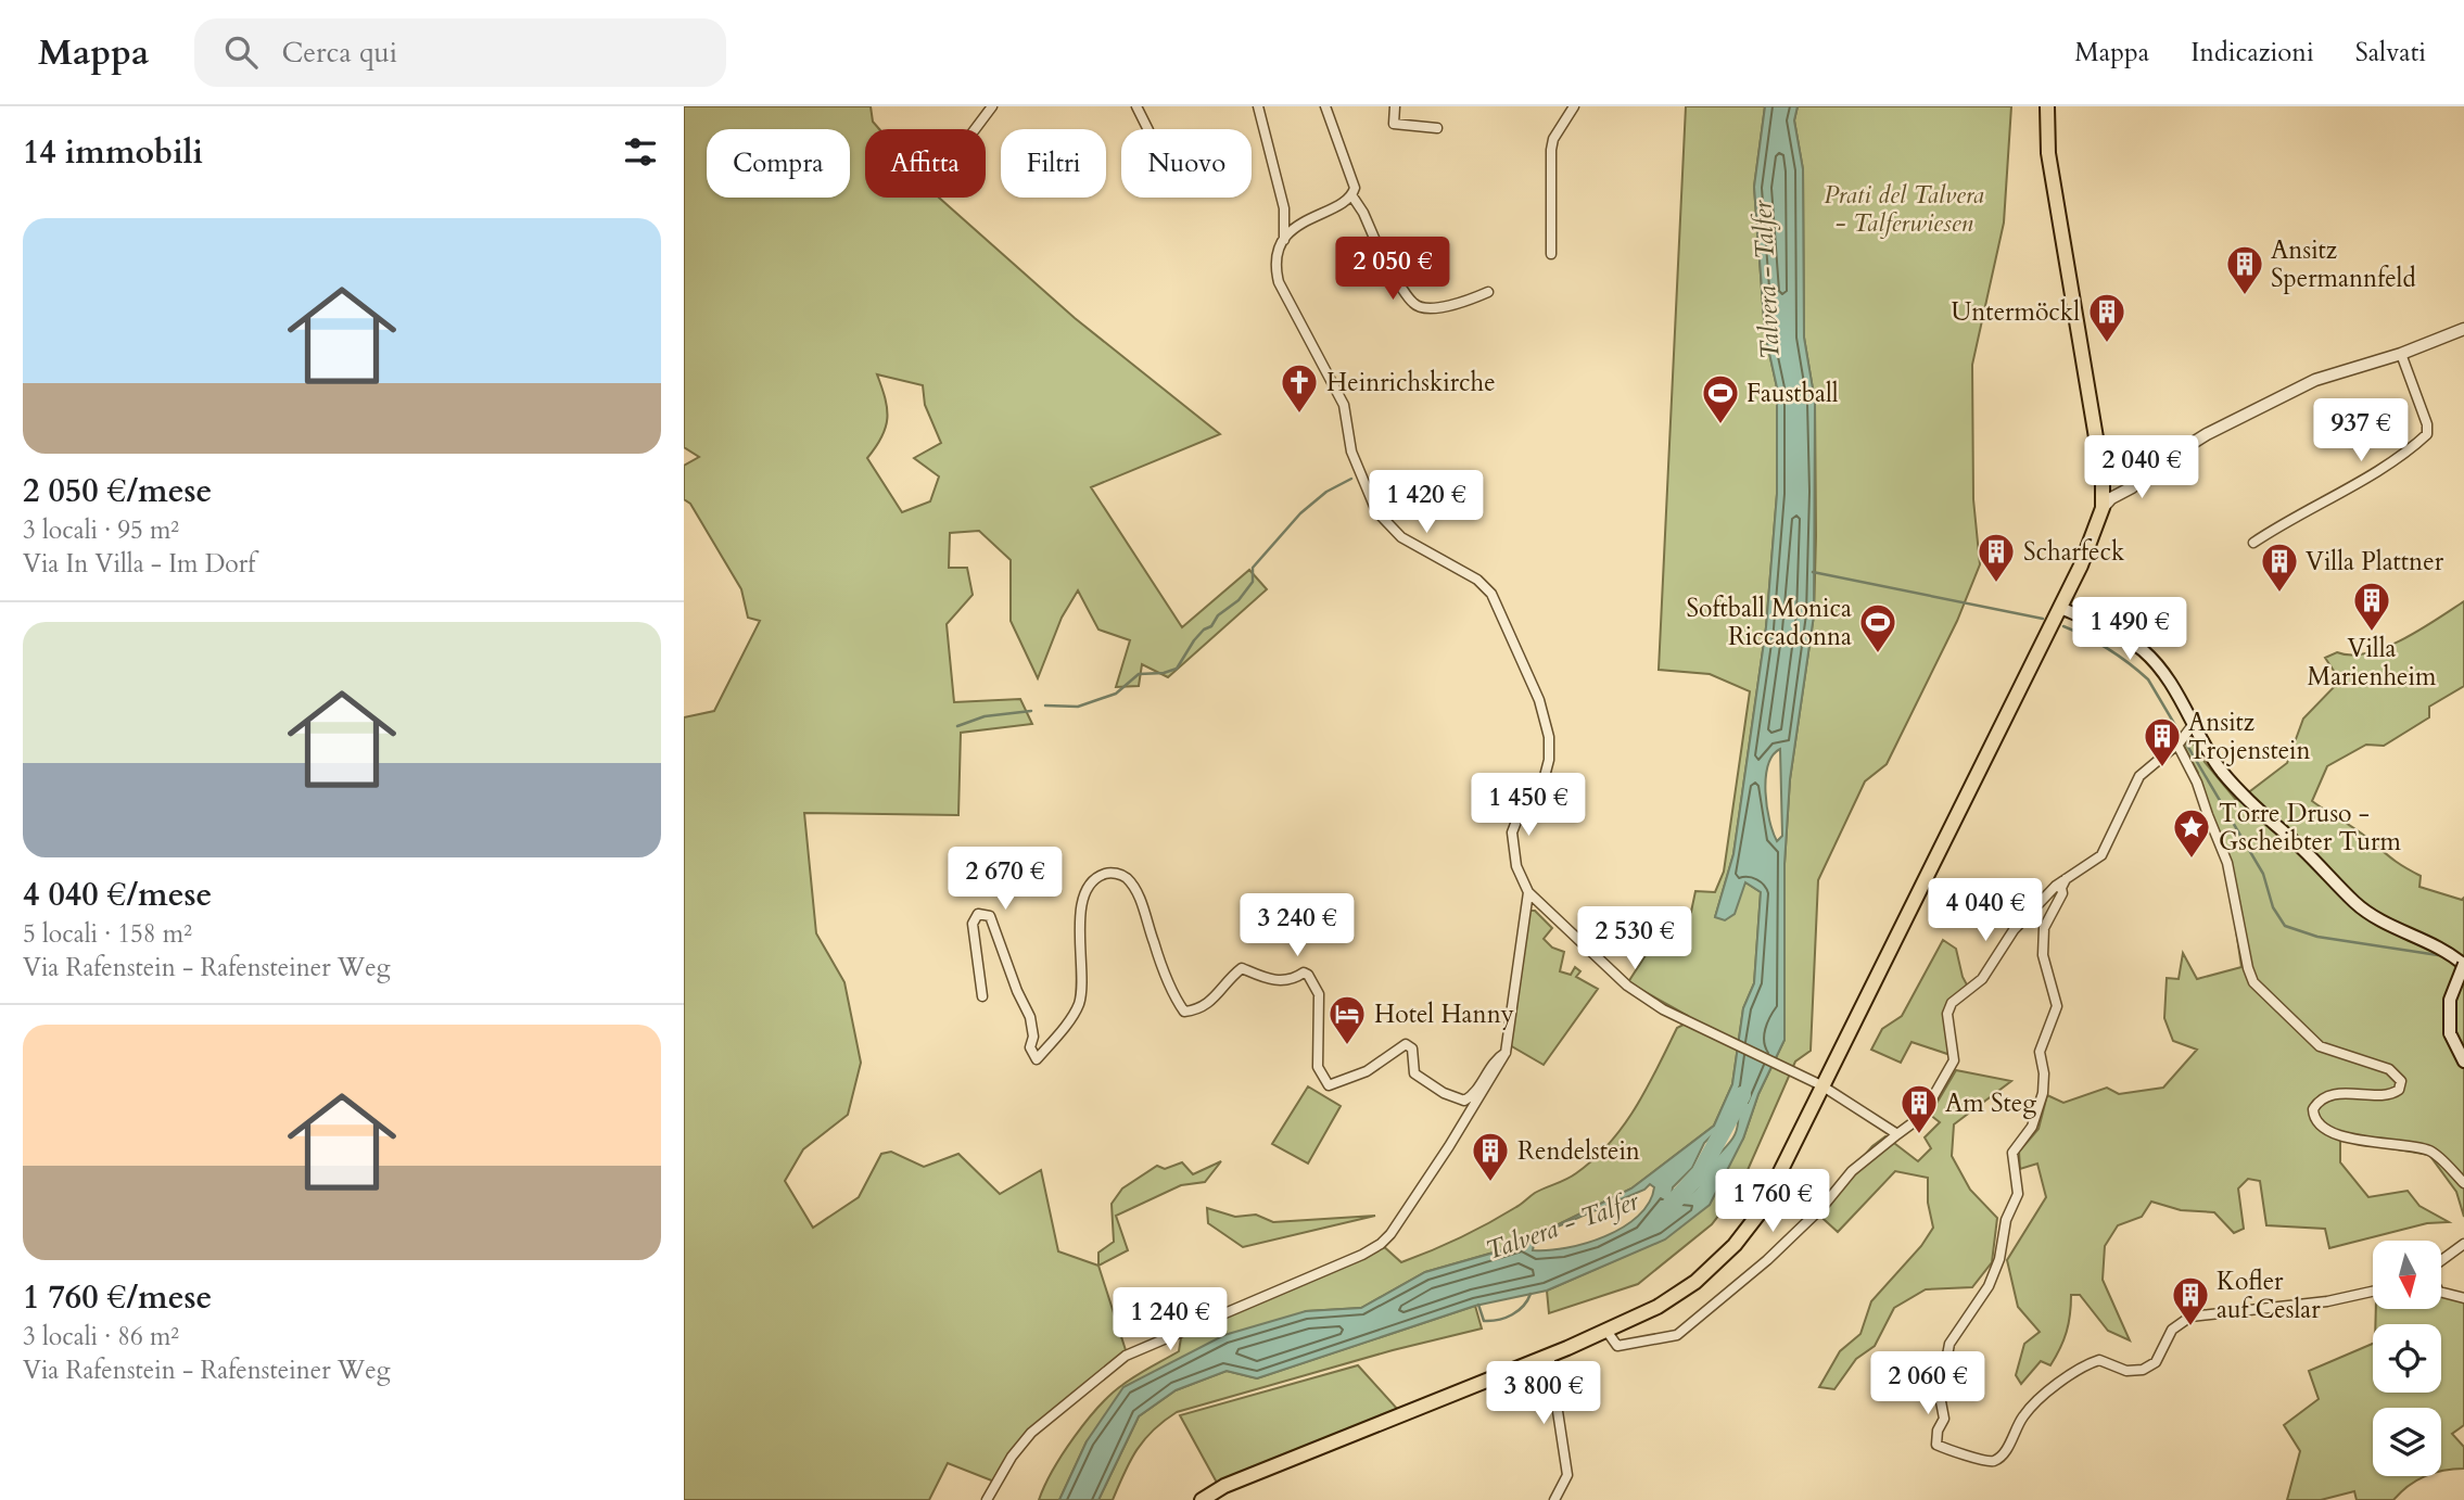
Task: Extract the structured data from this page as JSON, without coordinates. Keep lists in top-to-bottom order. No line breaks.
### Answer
{"water":["Talvera - Talfer"],"parks":["Prati del Talvera - Talferwiesen"],"places":{"building":["Ansitz Spermannfeld","Untermöckl","Scharfeck","Villa Plattner","Villa Marienheim","Ansitz Trojenstein","Am Steg","Rendelstein","Kofler auf Ceslar"],"church":["Heinrichskirche"],"sports":["Faustball","Softball Monica Riccadonna"],"place":["Torre Druso - Gscheibter Turm"],"hotel":["Hotel Hanny"]},"north":"bottom","page":{"header":"Mappa","search":"Cerca qui","nav":["Mappa","Indicazioni","Salvati"],"heading":"14 immobili","chip":["Compra","Affitta","Filtri","Nuovo"],"list":[{"name":"2 050 €/mese","note":"3 locali · 95 m² · Via In Villa - Im Dorf"},{"name":"4 040 €/mese","note":"5 locali · 158 m² · Via Rafenstein - Rafensteiner Weg"},{"name":"1 760 €/mese","note":"3 locali · 86 m² · Via Rafenstein - Rafensteiner Weg"}],"price":["2 050 €","937 €","2 040 €","1 420 €","1 490 €","1 450 €","2 670 €","4 040 €","3 240 €","2 530 €","1 760 €","1 240 €","2 060 €","3 800 €"]}}
